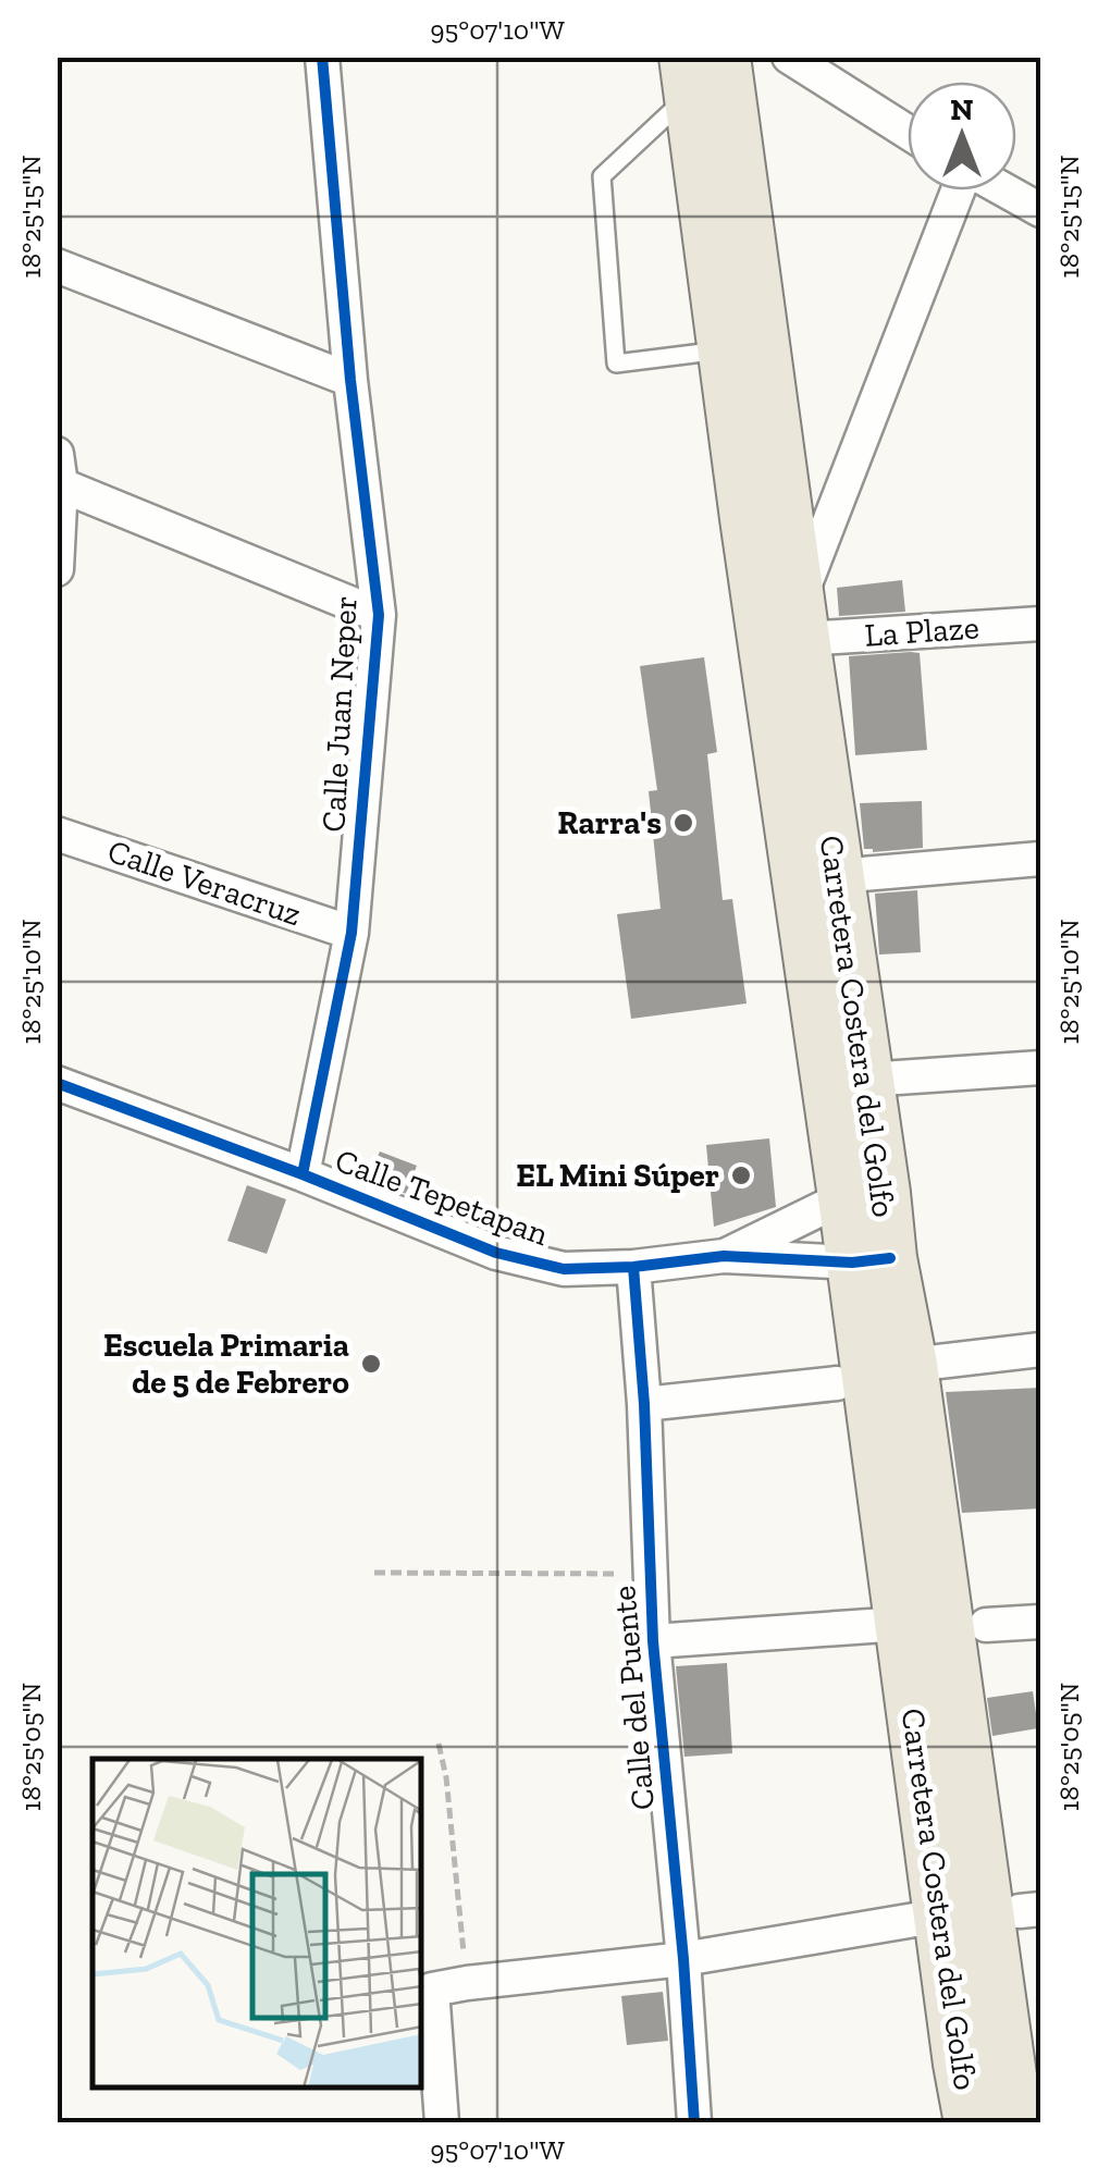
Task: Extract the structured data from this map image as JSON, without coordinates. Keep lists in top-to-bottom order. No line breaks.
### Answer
{"streets":{"main road":["Carretera Costera del Golfo"],"street":["La Plaze","Calle Juan Neper","Calle Veracruz","Calle Tepetapan","Calle del Puente"]},"crossings":[["La Plaze","Carretera Costera del Golfo"],["Calle Juan Neper","Calle Veracruz"],["Calle Juan Neper","Calle Tepetapan"],["Carretera Costera del Golfo","Calle Tepetapan"],["Calle Tepetapan","Calle del Puente"]],"places":["Rarra's","EL Mini Súper","Escuela Primaria de 5 de Febrero"],"north":"top","coordinates":["95°07'10\"W","18°25'15\"N","18°25'10\"N","18°25'05\"N"]}
